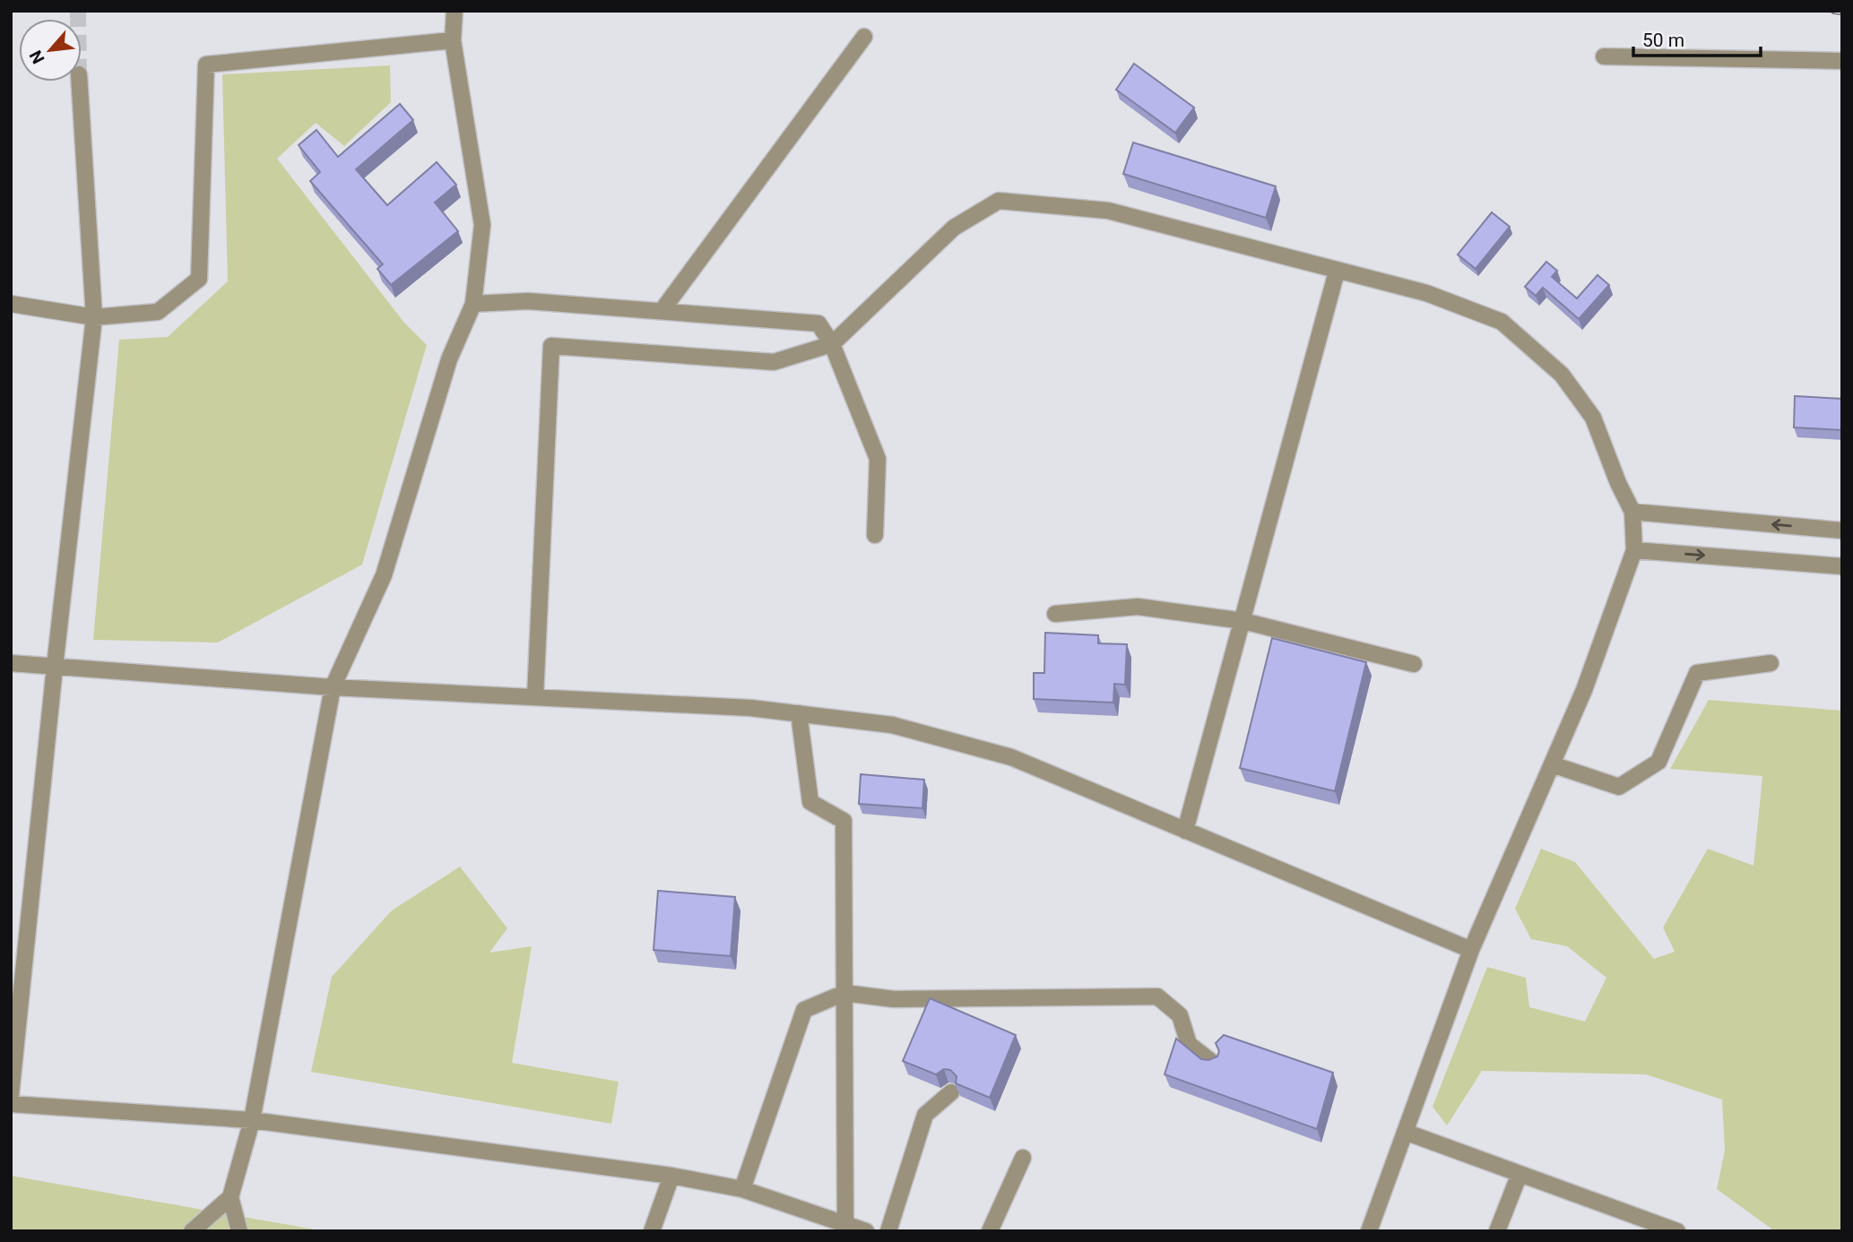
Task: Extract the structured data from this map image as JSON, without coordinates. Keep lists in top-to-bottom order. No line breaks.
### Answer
{"scale_bar":"50 m","north":"bottom left"}
